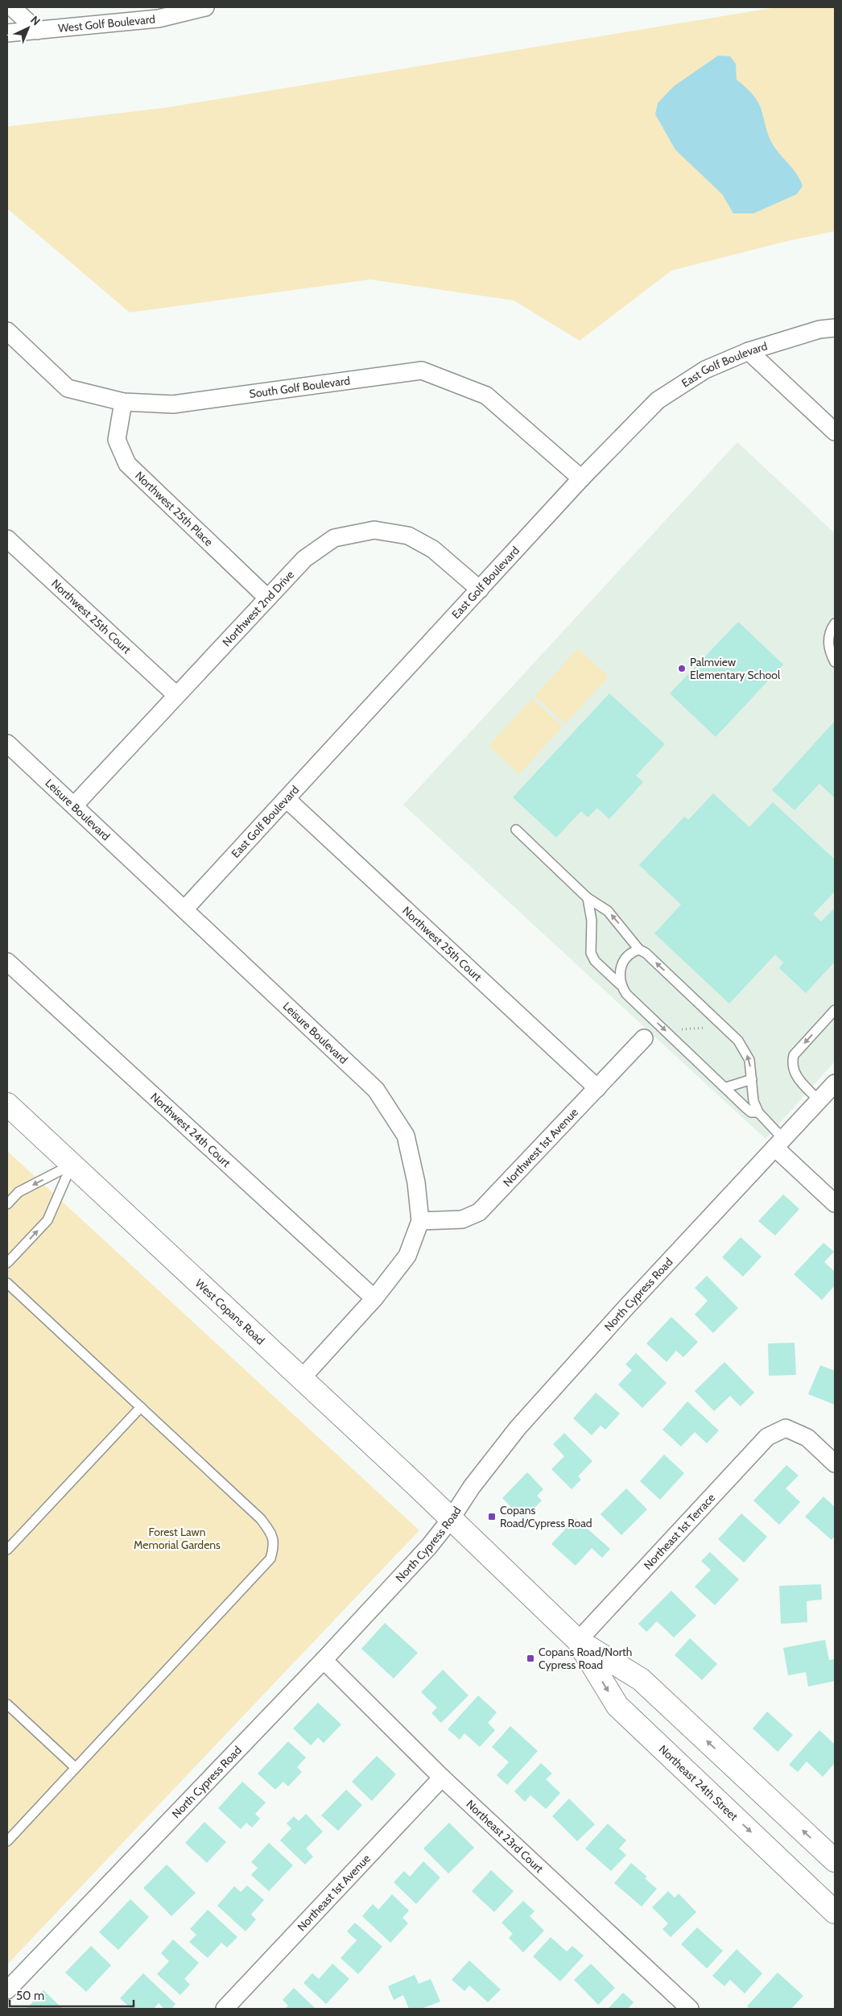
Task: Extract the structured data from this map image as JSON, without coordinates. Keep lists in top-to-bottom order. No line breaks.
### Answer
{"streets":{"main road":["West Copans Road","Northeast 24th Street"],"street":["West Golf Boulevard","East Golf Boulevard","South Golf Boulevard","Northwest 25th Place","Northwest 2nd Drive","Northwest 25th Court","Leisure Boulevard","Northwest 24th Court","Northwest 1st Avenue","North Cypress Road","Northeast 1st Terrace","Northeast 23rd Court","Northeast 1st Avenue"]},"crossings":[["East Golf Boulevard","South Golf Boulevard"],["East Golf Boulevard","Northwest 2nd Drive"],["East Golf Boulevard","Northwest 25th Court"],["East Golf Boulevard","Leisure Boulevard"],["South Golf Boulevard","Northwest 25th Place"],["Northwest 25th Place","Northwest 2nd Drive"],["Northwest 2nd Drive","Northwest 25th Court"],["Northwest 2nd Drive","Leisure Boulevard"],["Northwest 25th Court","Northwest 1st Avenue"],["Leisure Boulevard","Northwest 24th Court"],["Leisure Boulevard","Northwest 1st Avenue"],["Leisure Boulevard","West Copans Road"],["North Cypress Road","West Copans Road"],["North Cypress Road","Northeast 24th Street"],["North Cypress Road","Northeast 23rd Court"],["West Copans Road","Northeast 24th Street"],["Northeast 1st Terrace","Northeast 24th Street"],["Northeast 23rd Court","Northeast 1st Avenue"]],"parks":["Forest Lawn Memorial Gardens"],"places":{"other":["Palmview Elementary School"],"transit":["Copans Road/Cypress Road","Copans Road/North Cypress Road"]},"scale_bar":"50 m","north":"top right"}
